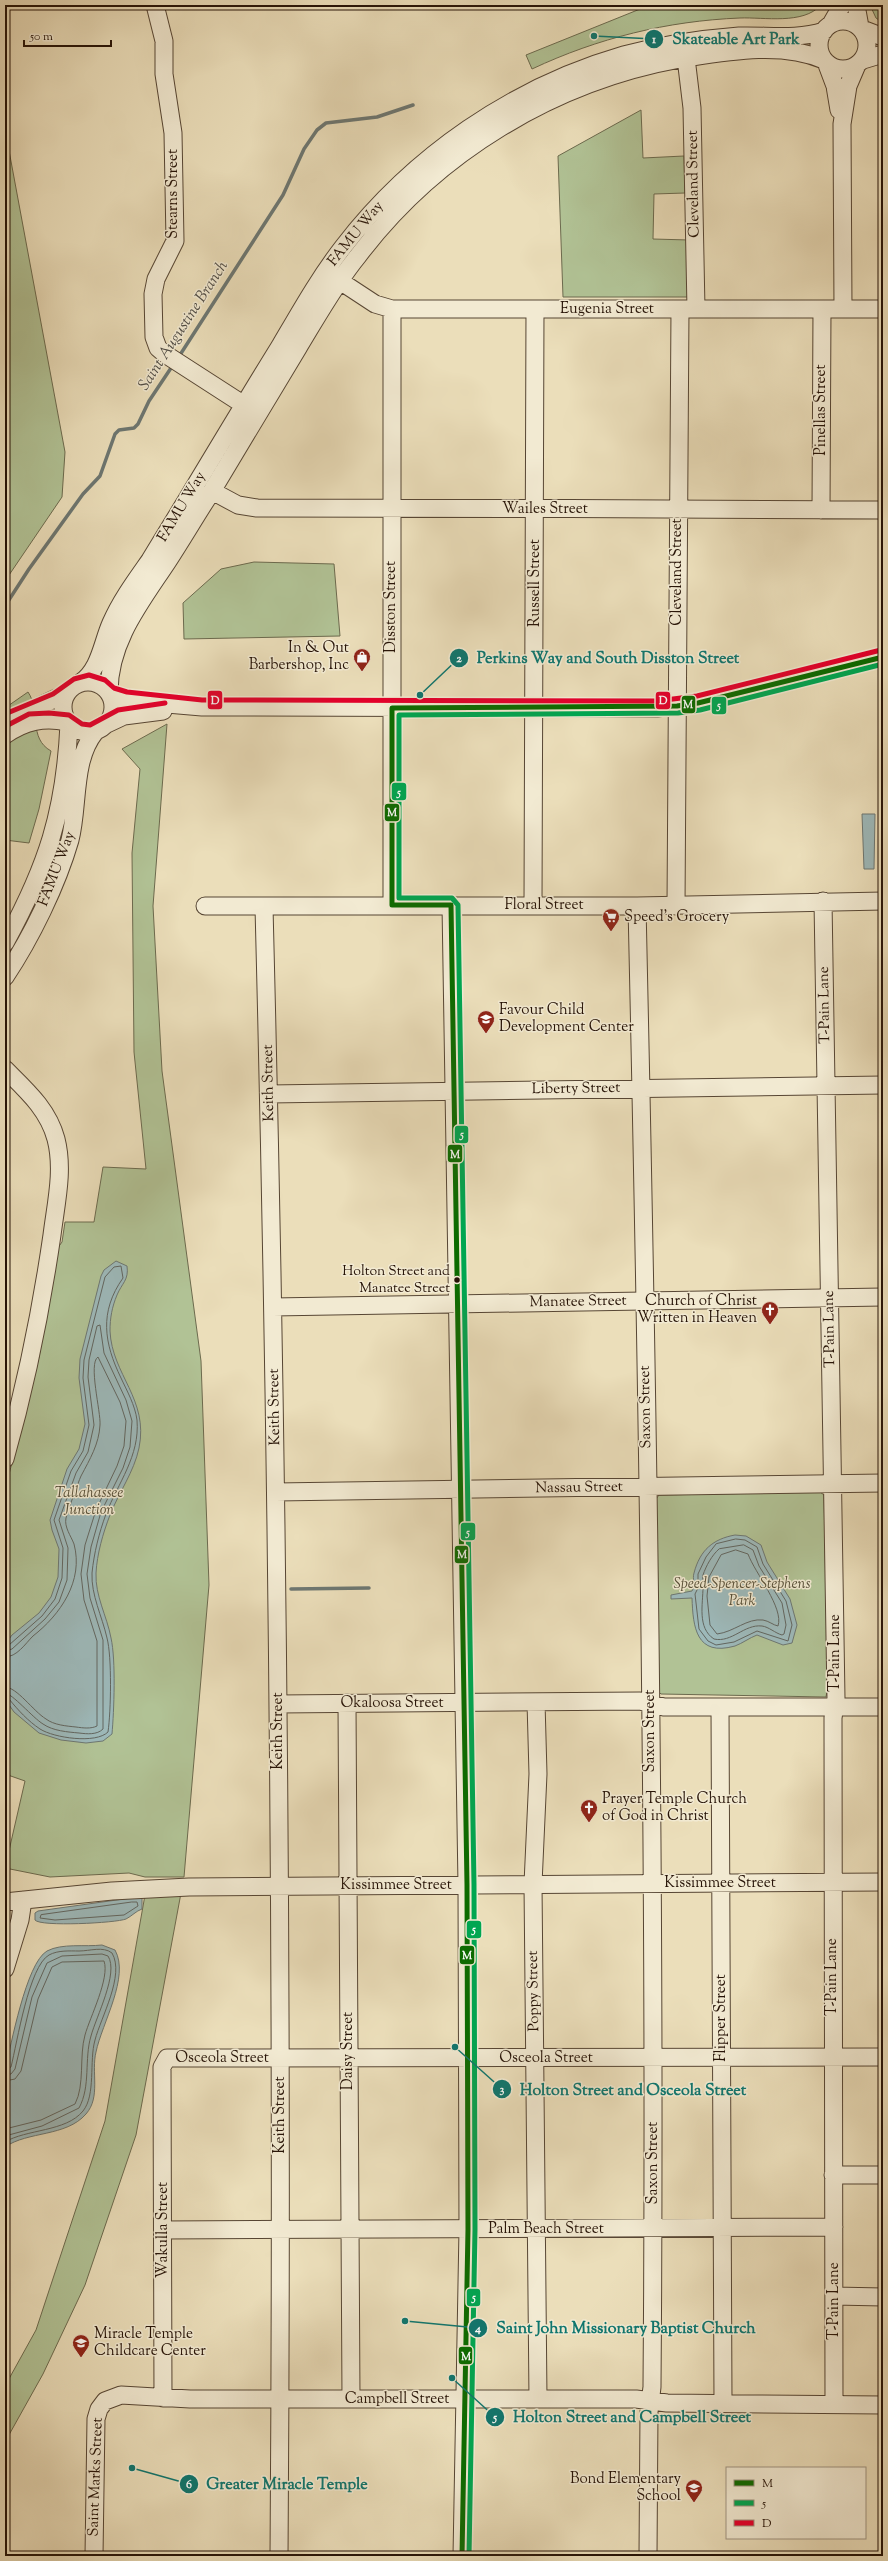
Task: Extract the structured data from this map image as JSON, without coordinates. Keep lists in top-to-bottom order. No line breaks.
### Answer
{"streets":{"street":["Cleveland Street","Stearns Street","FAMU Way","Eugenia Street","Pinellas Street","Wailes Street","Russell Street","Disston Street","Floral Street","T-Pain Lane","Keith Street","Liberty Street","Manatee Street","Saxon Street","Nassau Street","Okaloosa Street","Kissimmee Street","Poppy Street","Flipper Street","Daisy Street","Osceola Street","Palm Beach Street","Wakulla Street","Campbell Street","Saint Marks Street"]},"crossings":[["Cleveland Street","FAMU Way"],["Cleveland Street","Eugenia Street"],["Cleveland Street","Wailes Street"],["Cleveland Street","Floral Street"],["Stearns Street","FAMU Way"],["FAMU Way","Eugenia Street"],["FAMU Way","Wailes Street"],["Eugenia Street","Pinellas Street"],["Eugenia Street","Russell Street"],["Eugenia Street","Disston Street"],["Pinellas Street","Wailes Street"],["Wailes Street","Russell Street"],["Wailes Street","Disston Street"],["Russell Street","Floral Street"],["Disston Street","Floral Street"],["Floral Street","T-Pain Lane"],["Floral Street","Keith Street"],["Floral Street","Saxon Street"],["T-Pain Lane","Liberty Street"],["T-Pain Lane","Manatee Street"],["T-Pain Lane","Nassau Street"],["T-Pain Lane","Okaloosa Street"],["T-Pain Lane","Kissimmee Street"],["T-Pain Lane","Osceola Street"],["T-Pain Lane","Palm Beach Street"],["T-Pain Lane","Campbell Street"],["Keith Street","Liberty Street"],["Keith Street","Manatee Street"],["Keith Street","Nassau Street"],["Keith Street","Okaloosa Street"],["Keith Street","Kissimmee Street"],["Keith Street","Osceola Street"],["Keith Street","Palm Beach Street"],["Keith Street","Campbell Street"],["Liberty Street","Saxon Street"],["Manatee Street","Saxon Street"],["Saxon Street","Nassau Street"],["Saxon Street","Okaloosa Street"],["Saxon Street","Kissimmee Street"],["Saxon Street","Osceola Street"],["Saxon Street","Palm Beach Street"],["Saxon Street","Campbell Street"],["Okaloosa Street","Poppy Street"],["Okaloosa Street","Flipper Street"],["Okaloosa Street","Daisy Street"],["Kissimmee Street","Poppy Street"],["Kissimmee Street","Flipper Street"],["Kissimmee Street","Daisy Street"],["Poppy Street","Osceola Street"],["Poppy Street","Palm Beach Street"],["Poppy Street","Campbell Street"],["Flipper Street","Osceola Street"],["Flipper Street","Palm Beach Street"],["Flipper Street","Campbell Street"],["Daisy Street","Osceola Street"],["Daisy Street","Palm Beach Street"],["Daisy Street","Campbell Street"],["Osceola Street","Wakulla Street"],["Palm Beach Street","Wakulla Street"],["Wakulla Street","Campbell Street"],["Campbell Street","Saint Marks Street"]],"water":["Saint Augustine Branch"],"parks":["Tallahassee Junction","Speed-Spencer-Stephens Park"],"places":{"other":["Skateable Art Park","Perkins Way and South Disston Street","Holton Street and Manatee Street","Holton Street and Osceola Street","Saint John Missionary Baptist Church","Holton Street and Campbell Street","Greater Miracle Temple"],"shop":["In & Out Barbershop, Inc"],"supermarket":["Speed's Grocery"],"school or university":["Favour Child Development Center","Miracle Temple Childcare Center","Bond Elementary School"],"church":["Church of Christ Written in Heaven","Prayer Temple Church of God in Christ"]},"lines":["transit line D","transit line M","transit line 5"],"legend":["M","5","D"],"scale_bar":"50 m"}
